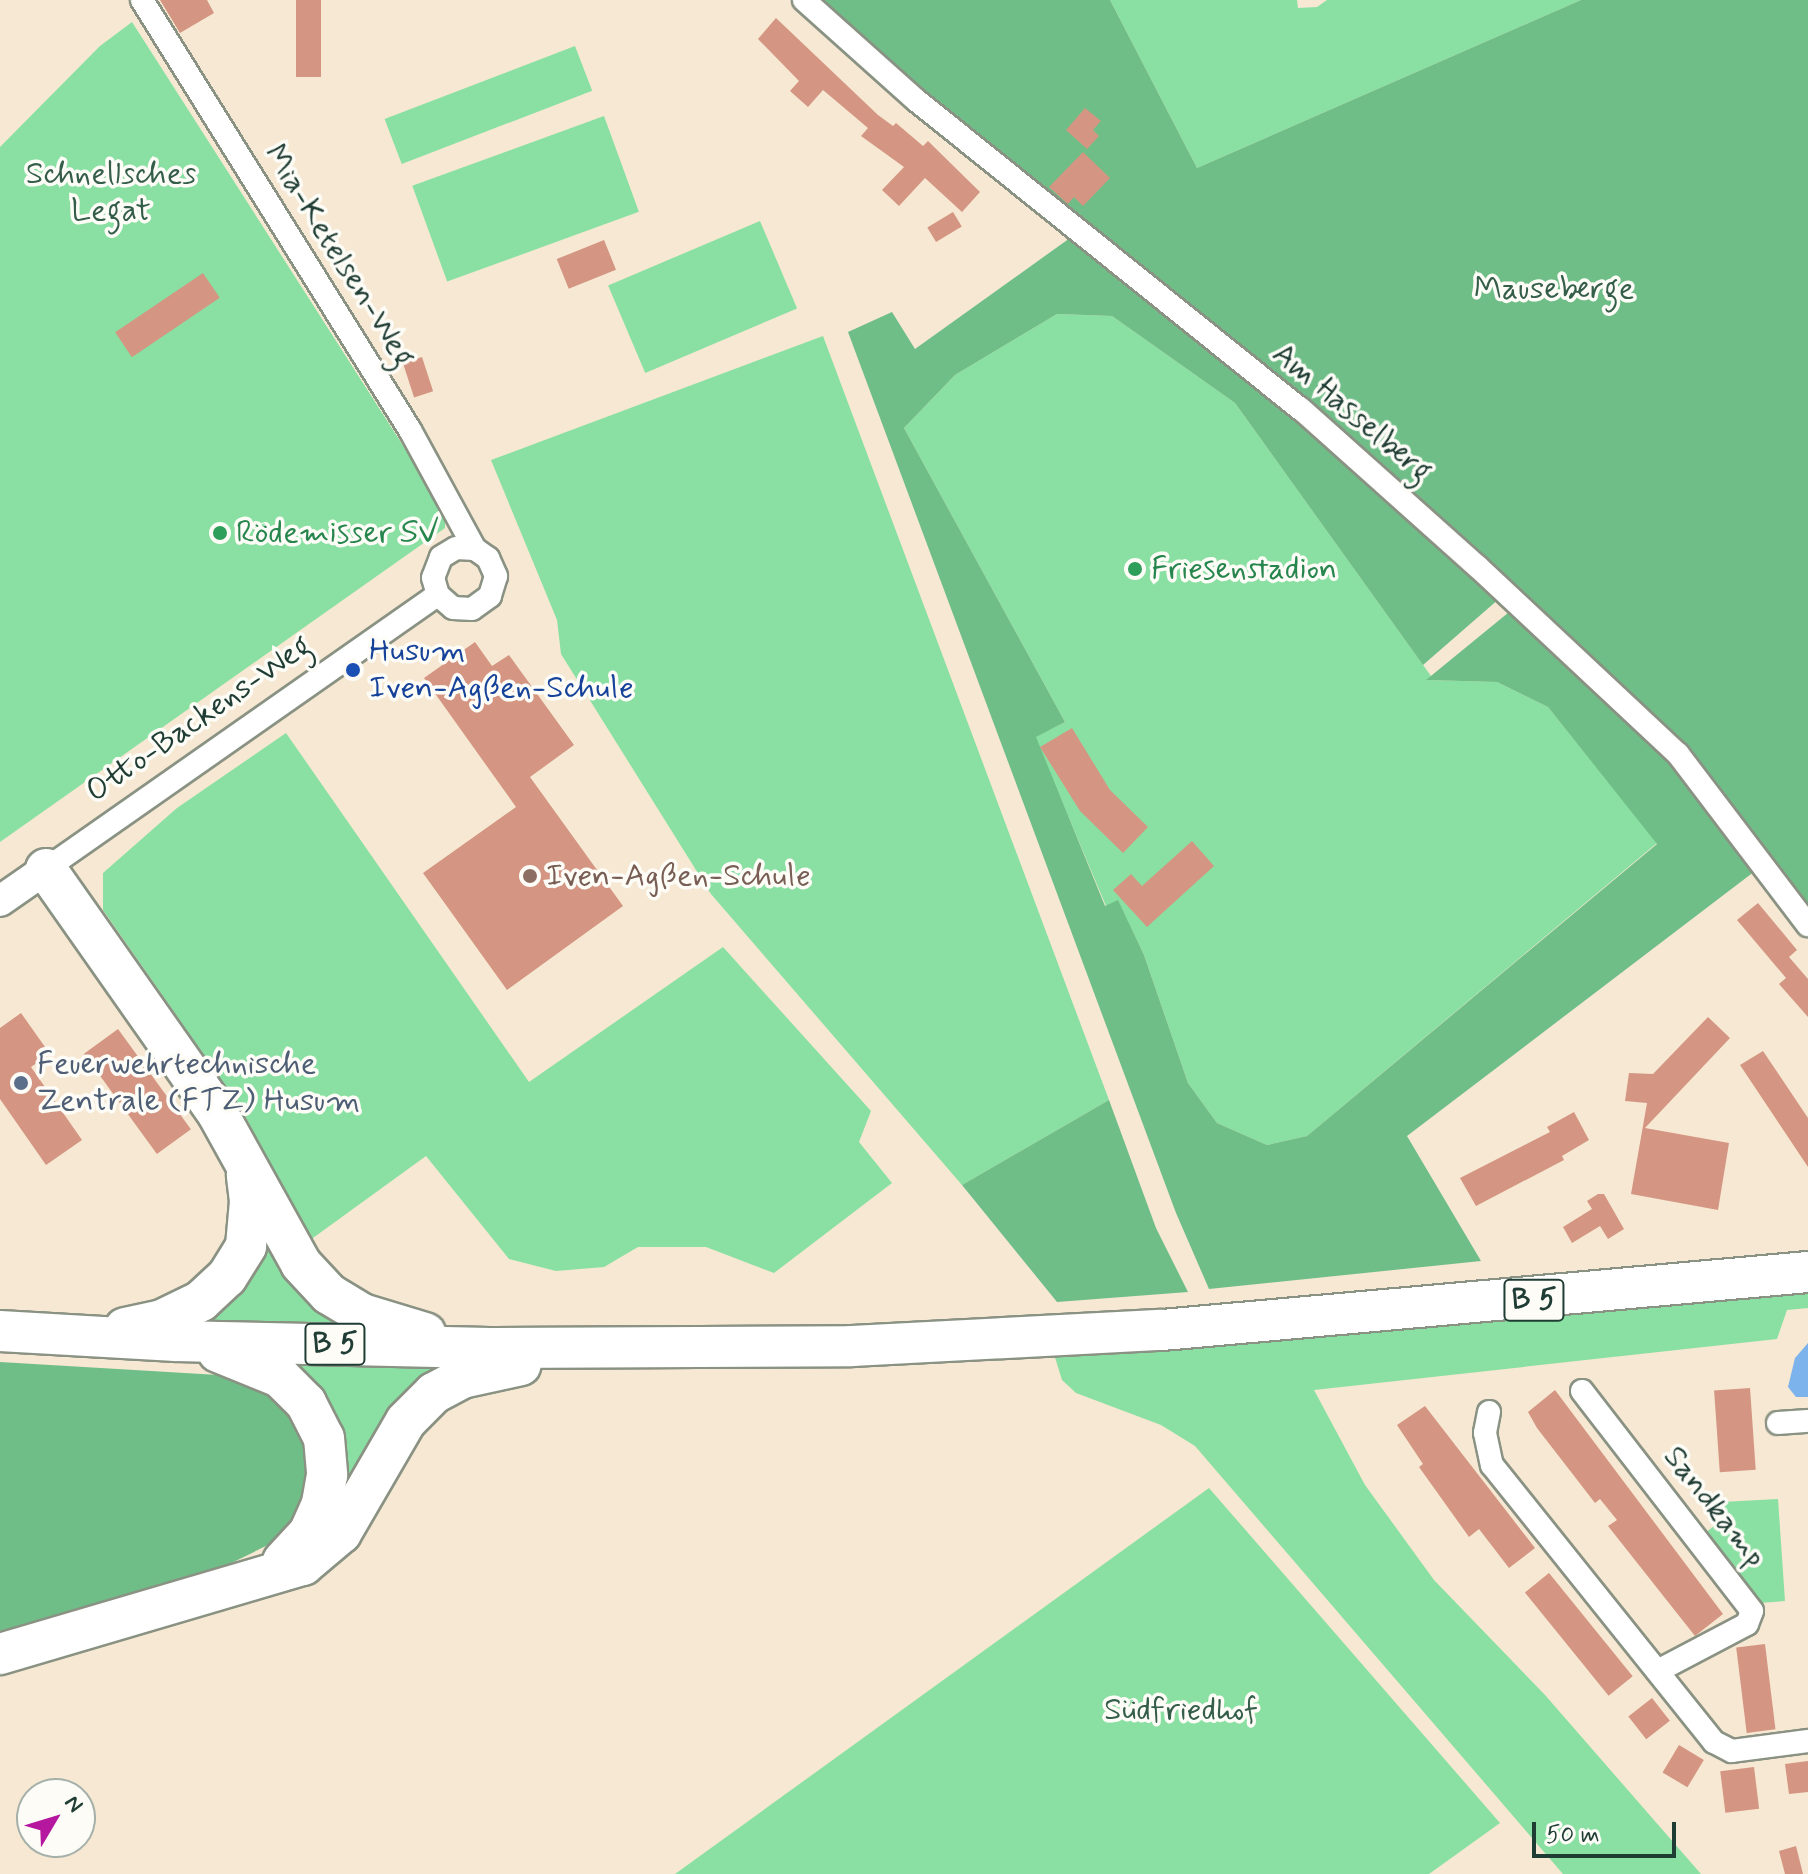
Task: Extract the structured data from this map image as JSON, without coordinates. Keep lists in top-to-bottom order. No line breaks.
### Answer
{"streets":{"highway":["B 5"],"street":["Mia-Ketelsen-Weg","Am Hasselberg","Otto-Backens-Weg","Sandkamp"]},"crossings":[["Mia-Ketelsen-Weg","Otto-Backens-Weg"]],"parks":["Schnellsches Legat","Mauseberge","Südfriedhof"],"places":["Rödemisser SV","Friesenstadion","Husum Iven-Agßen-Schule","Iven-Agßen-Schule","Feuerwehrtechnische Zentrale (FTZ) Husum"],"scale_bar":"50 m","north":"top right"}
